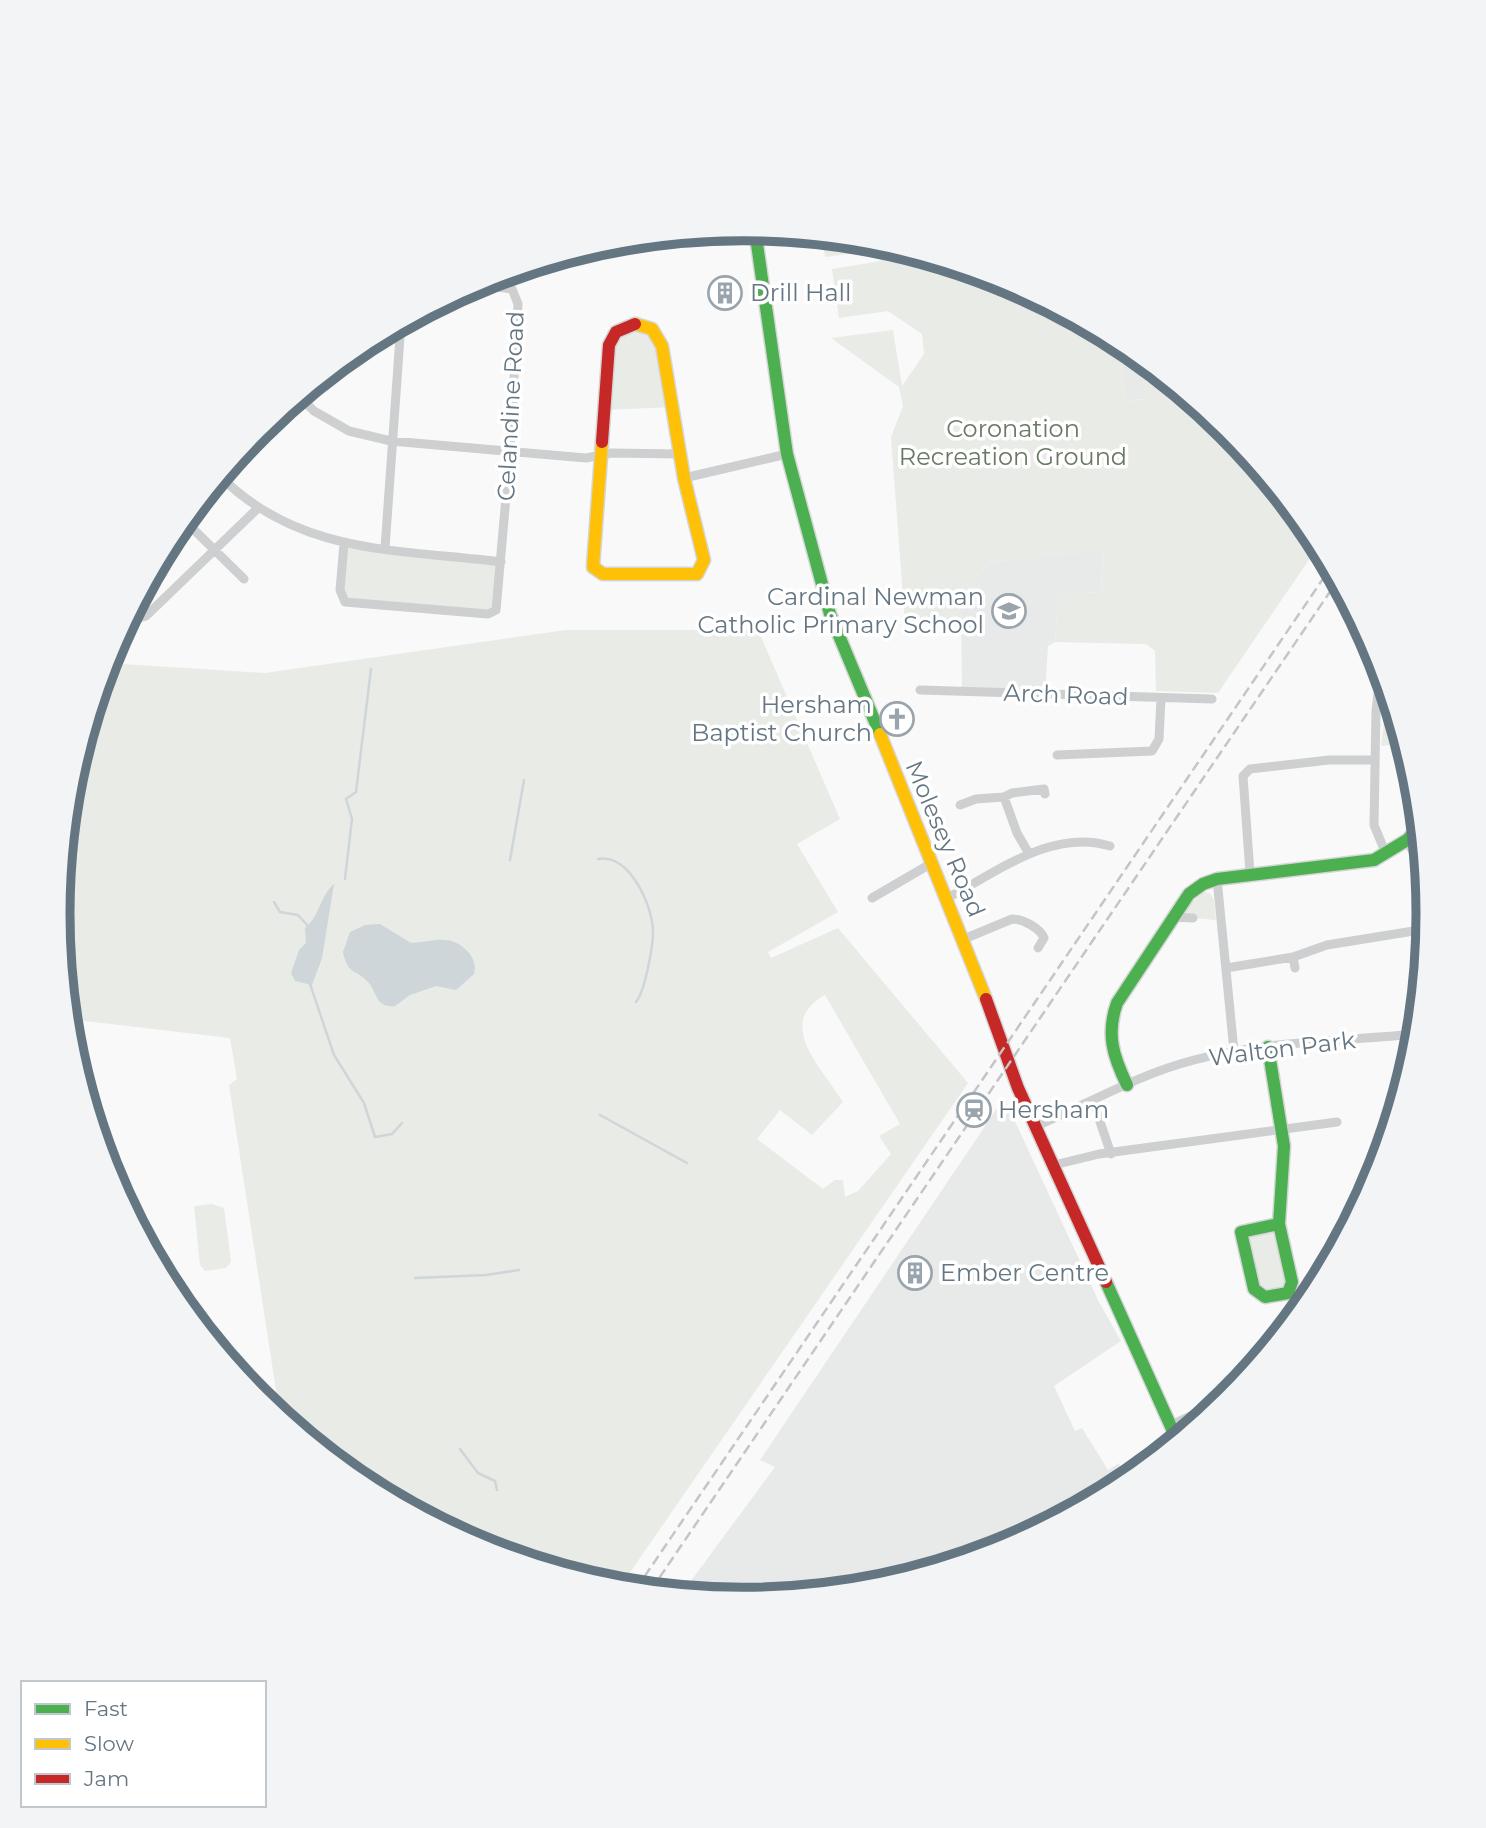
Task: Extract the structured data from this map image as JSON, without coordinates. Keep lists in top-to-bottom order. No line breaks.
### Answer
{"streets":{"street":["Celandine Road","Arch Road","Molesey Road","Walton Park"]},"crossings":[["Molesey Road","Walton Park"]],"parks":["Coronation Recreation Ground"],"places":{"building":["Drill Hall","Ember Centre"],"school or university":["Cardinal Newman Catholic Primary School"],"church":["Hersham Baptist Church"],"station":["Hersham"]},"legend":["Fast","Slow","Jam"]}
